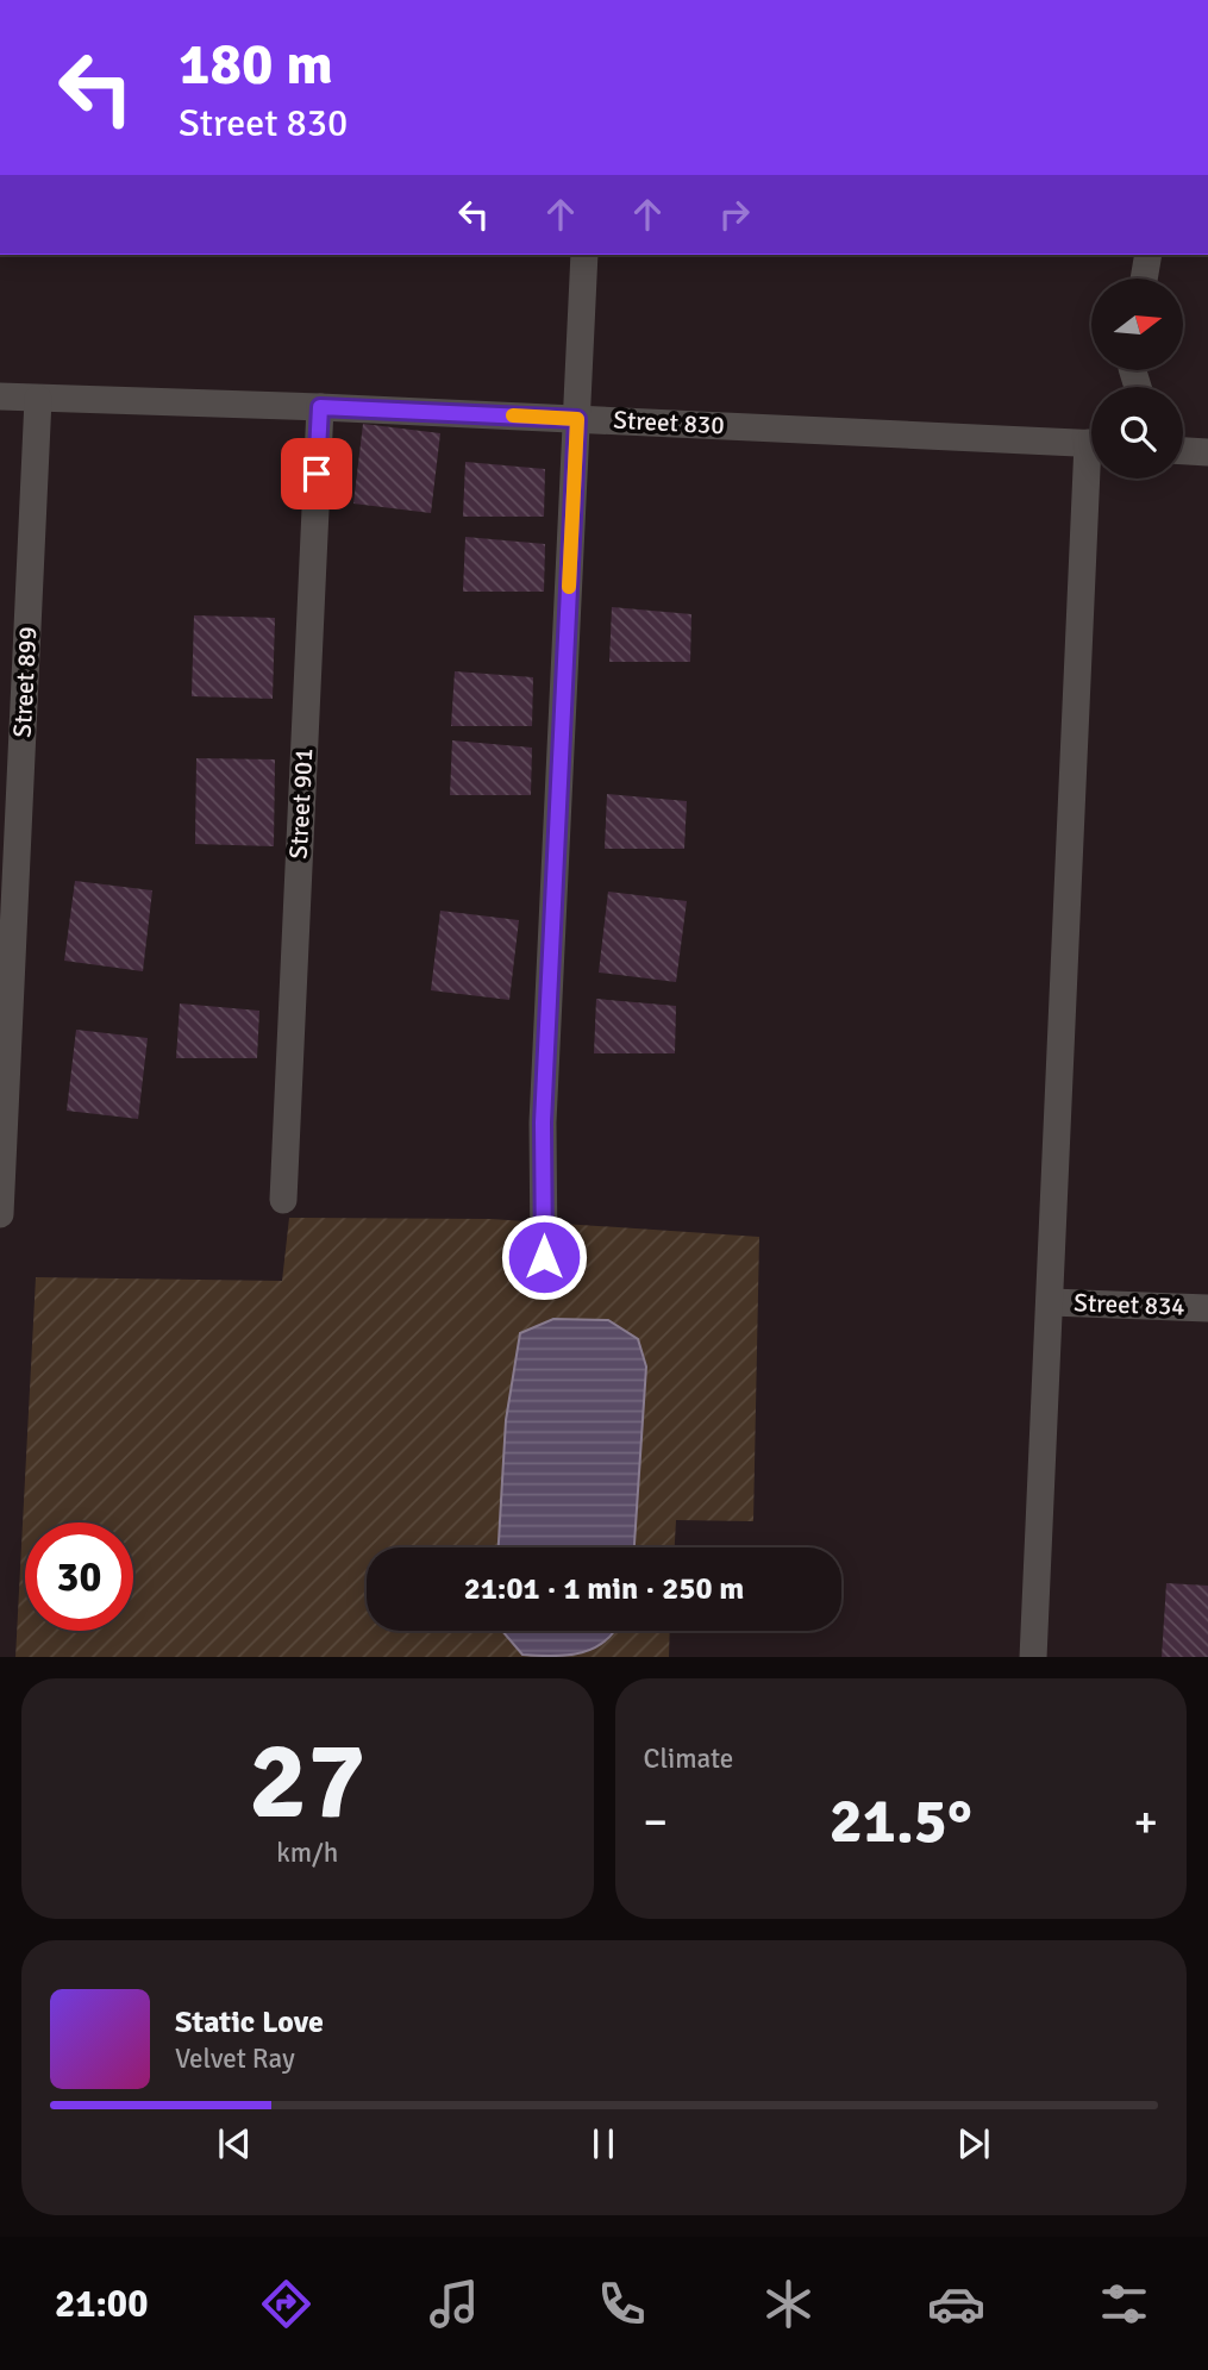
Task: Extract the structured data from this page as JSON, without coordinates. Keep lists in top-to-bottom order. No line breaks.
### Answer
{"streets":{"street":["Street 830","Street 899","Street 901","Street 834"]},"crossings":[["Street 830","Street 899"],["Street 830","Street 901"]],"north":"right","page":{"turn":["180 m","Street 830"],"limit":"30","trip":"21:01 · 1 min · 250 m","tile":[["27","km/h"],"Climate"],"heat":["−","21.5°","+"],"song":["Static Love","Velvet Ray"],"tabs":"21:00"}}
